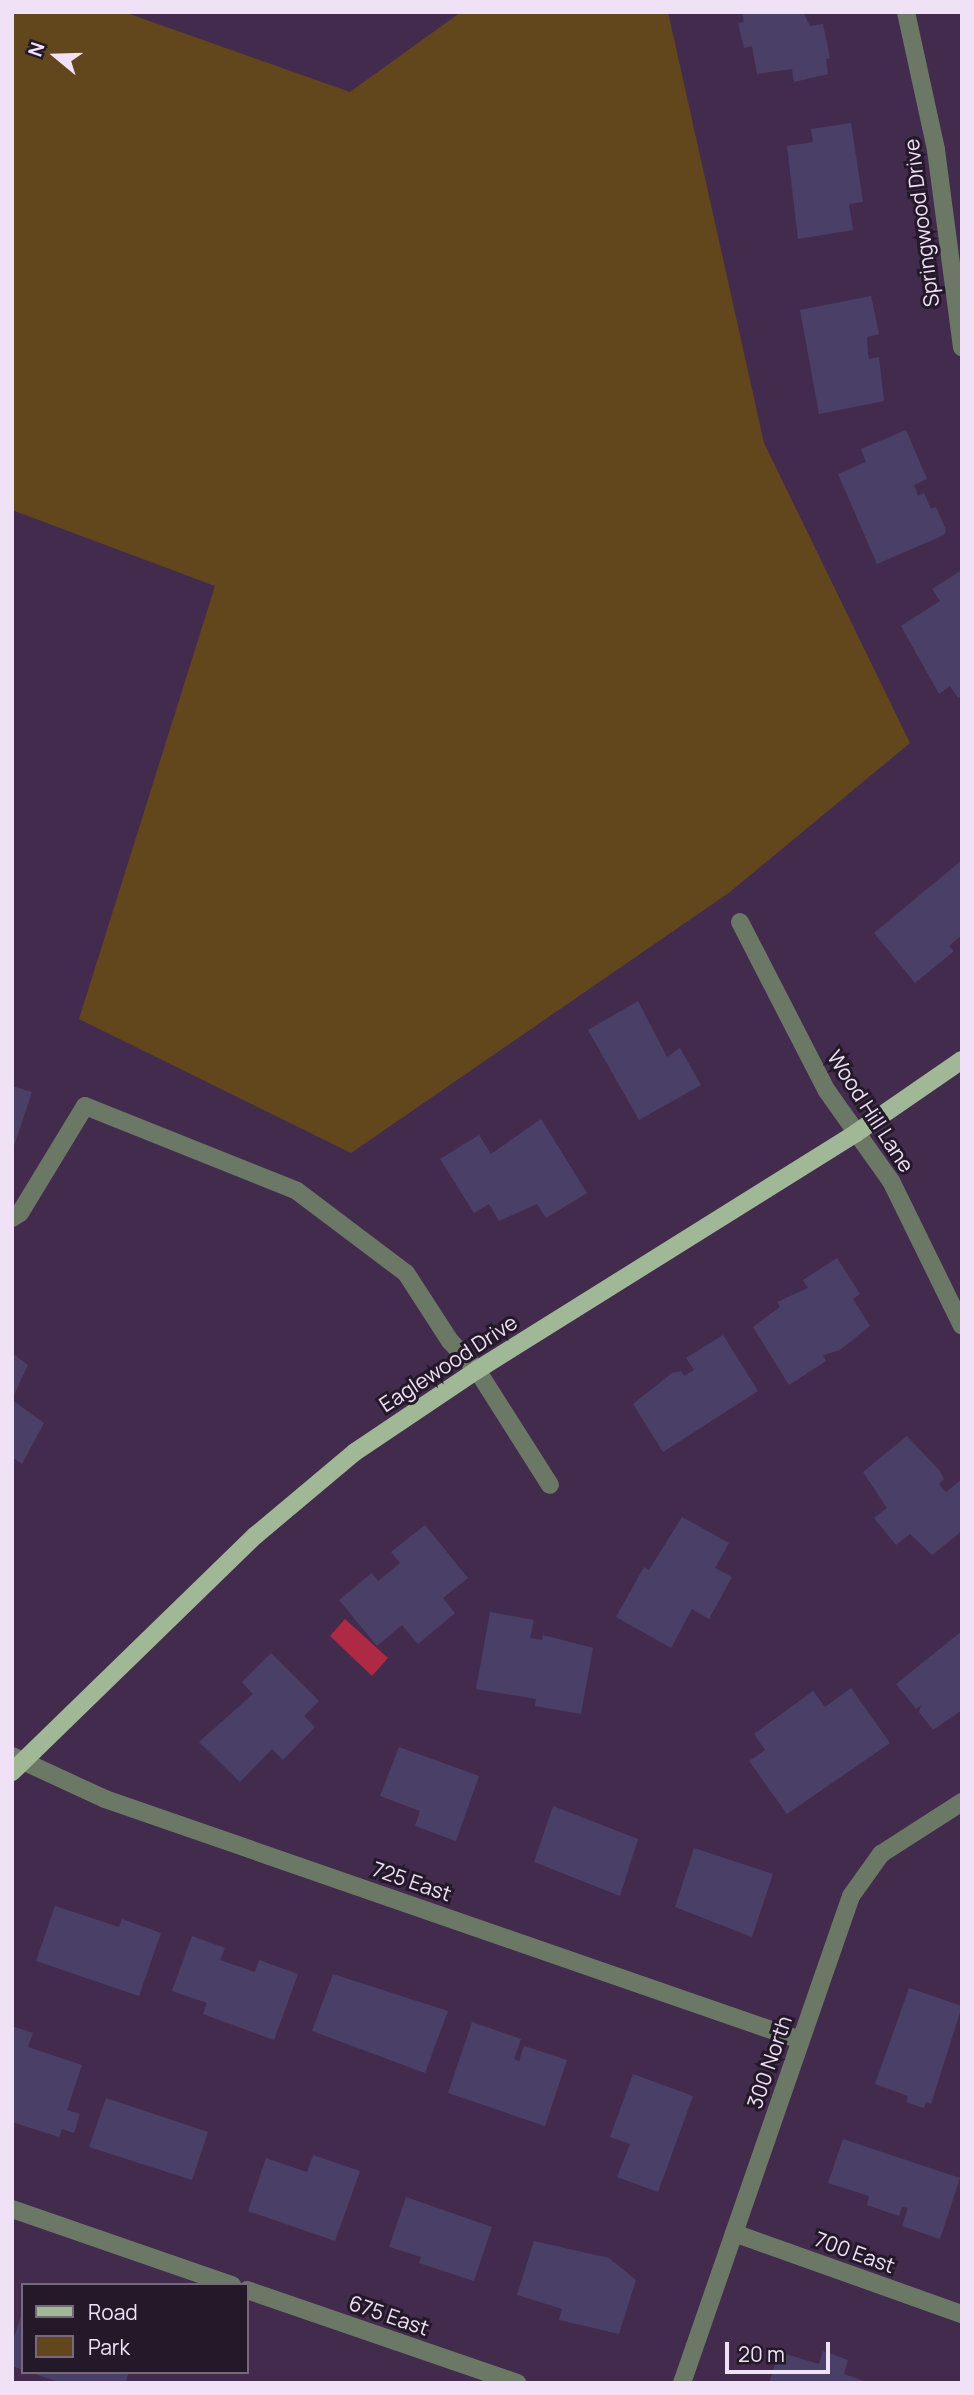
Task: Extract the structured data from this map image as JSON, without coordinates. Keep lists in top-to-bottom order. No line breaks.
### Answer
{"streets":{"main road":["Eaglewood Drive"],"street":["Springwood Drive","Wood Hill Lane","725 East","300 North","700 East","675 East"]},"crossings":[["Wood Hill Lane","Eaglewood Drive"],["Eaglewood Drive","725 East"],["725 East","300 North"],["300 North","700 East"]],"legend":["Road","Park"],"scale_bar":"20 m","north":"left"}
